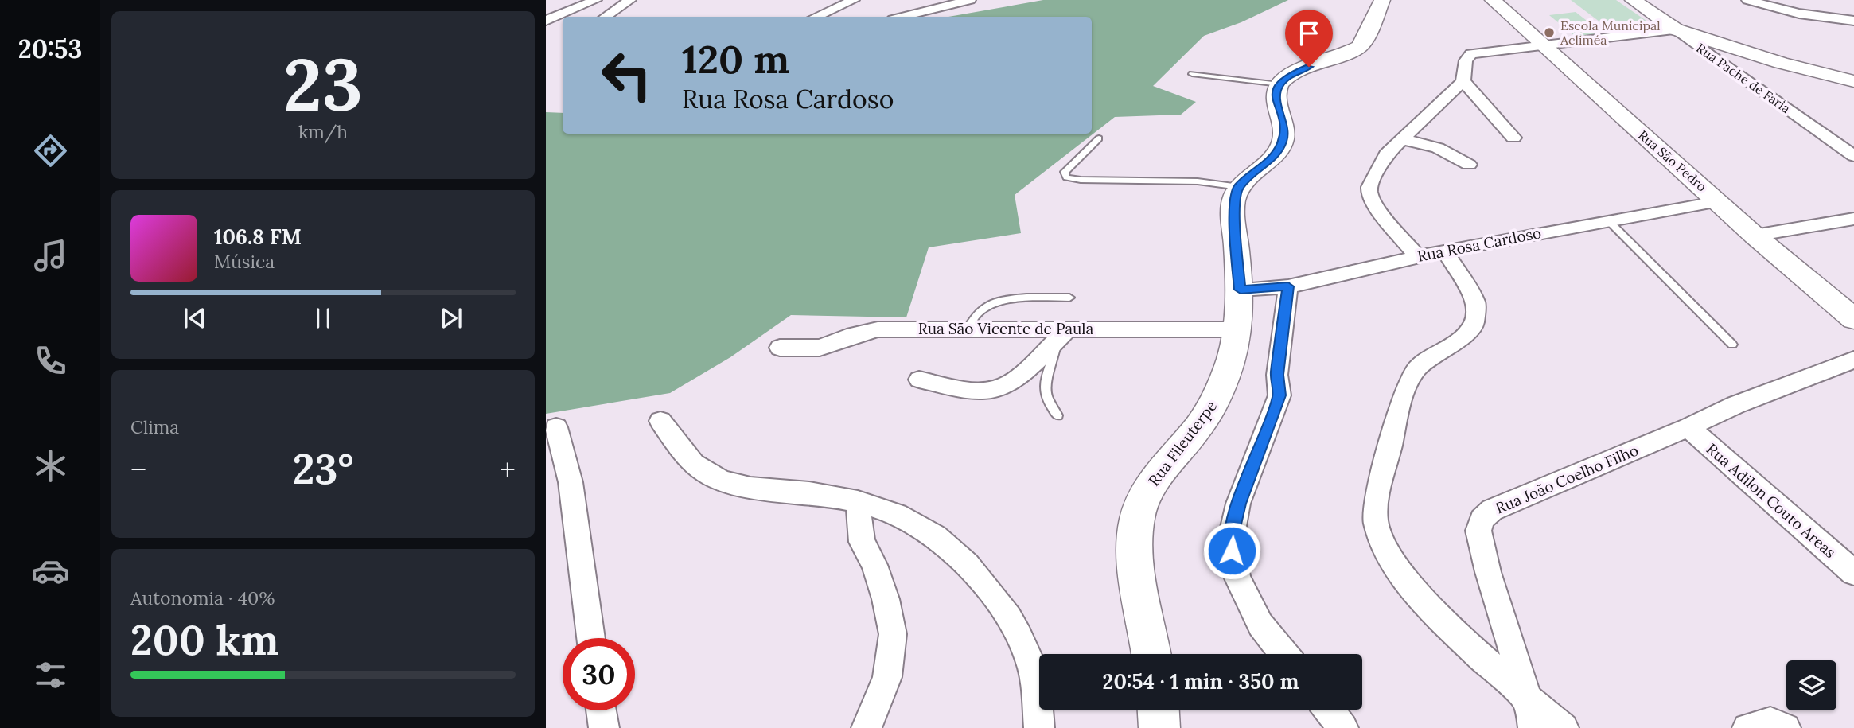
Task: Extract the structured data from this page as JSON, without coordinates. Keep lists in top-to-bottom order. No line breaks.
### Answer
{"streets":{"main road":["Rua Pache de Faria","Rua São Pedro","Rua Fileuterpe"],"street":["Rua Rosa Cardoso","Rua São Vicente de Paula","Rua João Coelho Filho","Rua Adilon Couto Areas"]},"crossings":[["Rua São Pedro","Rua Rosa Cardoso"],["Rua Rosa Cardoso","Rua Fileuterpe"],["Rua São Vicente de Paula","Rua Fileuterpe"],["Rua João Coelho Filho","Rua Adilon Couto Areas"]],"places":["Escola Municipal Acliméa"],"page":{"tabs":"20:53","tile":[["23","km/h"],"Clima",["Autonomia · 40%","200 km"]],"turn":["120 m","Rua Rosa Cardoso"],"song":["106.8 FM","Música"],"heat":["−","23°","+"],"limit":"30","trip":"20:54 · 1 min · 350 m"}}
